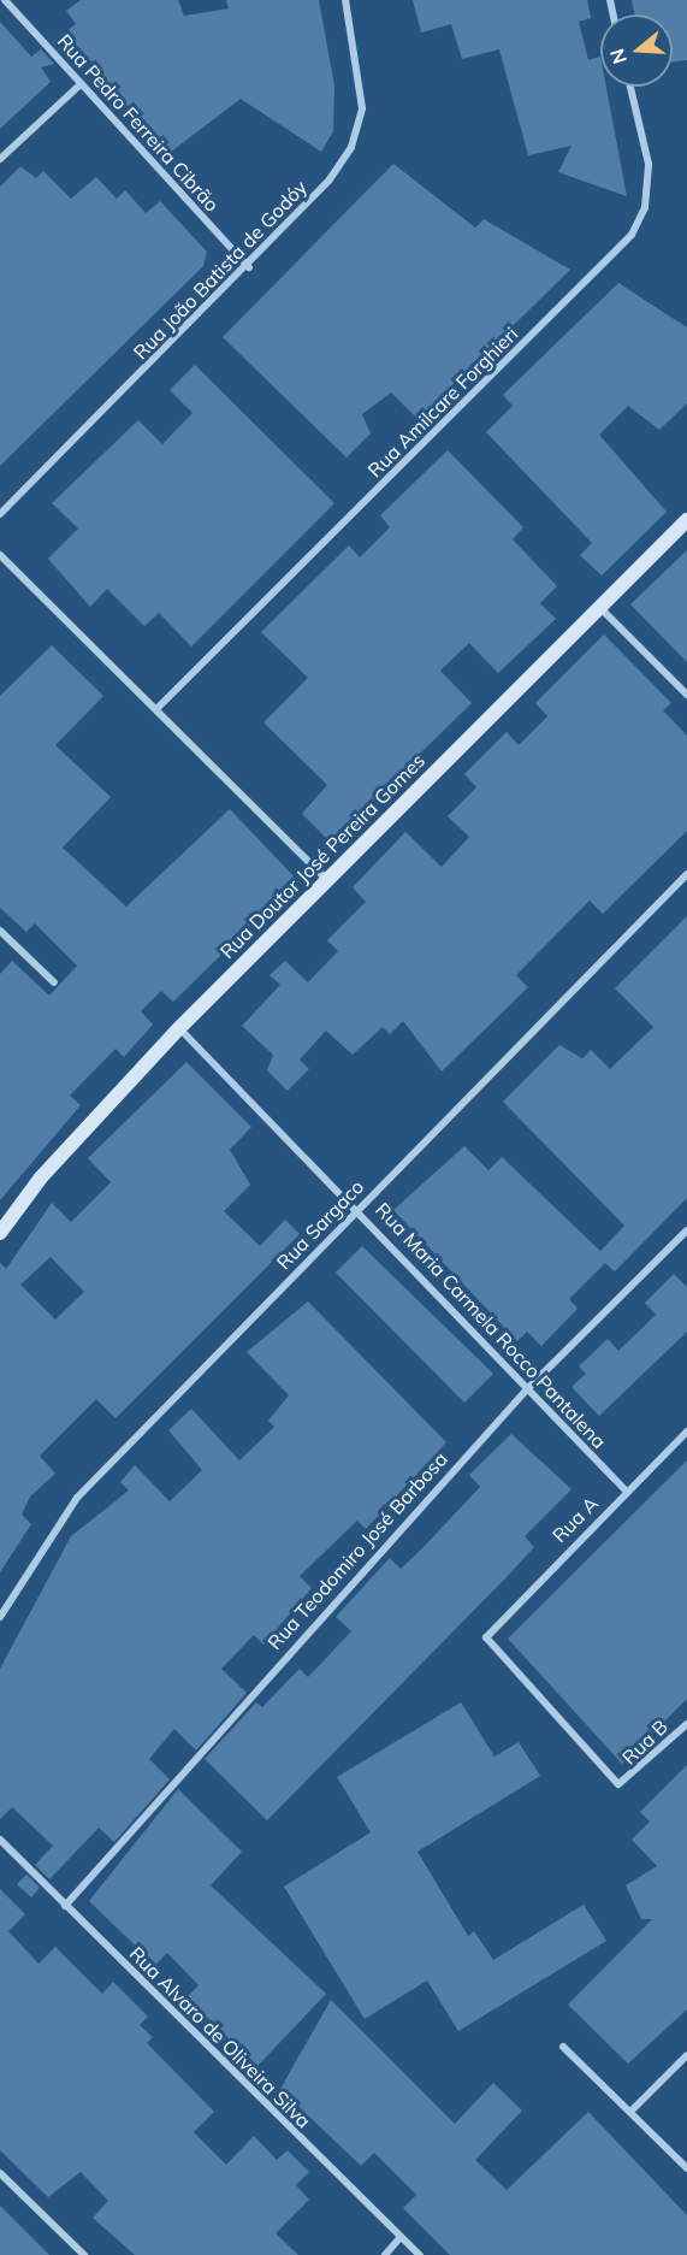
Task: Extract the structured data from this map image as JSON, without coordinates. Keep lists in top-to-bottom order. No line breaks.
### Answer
{"streets":{"main road":["Rua Doutor José Pereira Gomes"],"street":["Rua Pedro Ferreira Cibrão","Rua João Batista de Godóy","Rua Amilcare Forghieri","Rua Sargaco","Rua Maria Carmela Rocco Pantalena","Rua A","Rua Teodomiro José Barbosa","Rua B","Rua Alvaro de Oliveira Silva"]},"crossings":[["Rua Pedro Ferreira Cibrão","Rua João Batista de Godóy"],["Rua Doutor José Pereira Gomes","Rua Maria Carmela Rocco Pantalena"],["Rua Sargaco","Rua Maria Carmela Rocco Pantalena"],["Rua Maria Carmela Rocco Pantalena","Rua A"],["Rua Maria Carmela Rocco Pantalena","Rua Teodomiro José Barbosa"],["Rua A","Rua B"],["Rua Teodomiro José Barbosa","Rua Alvaro de Oliveira Silva"]],"north":"left"}
